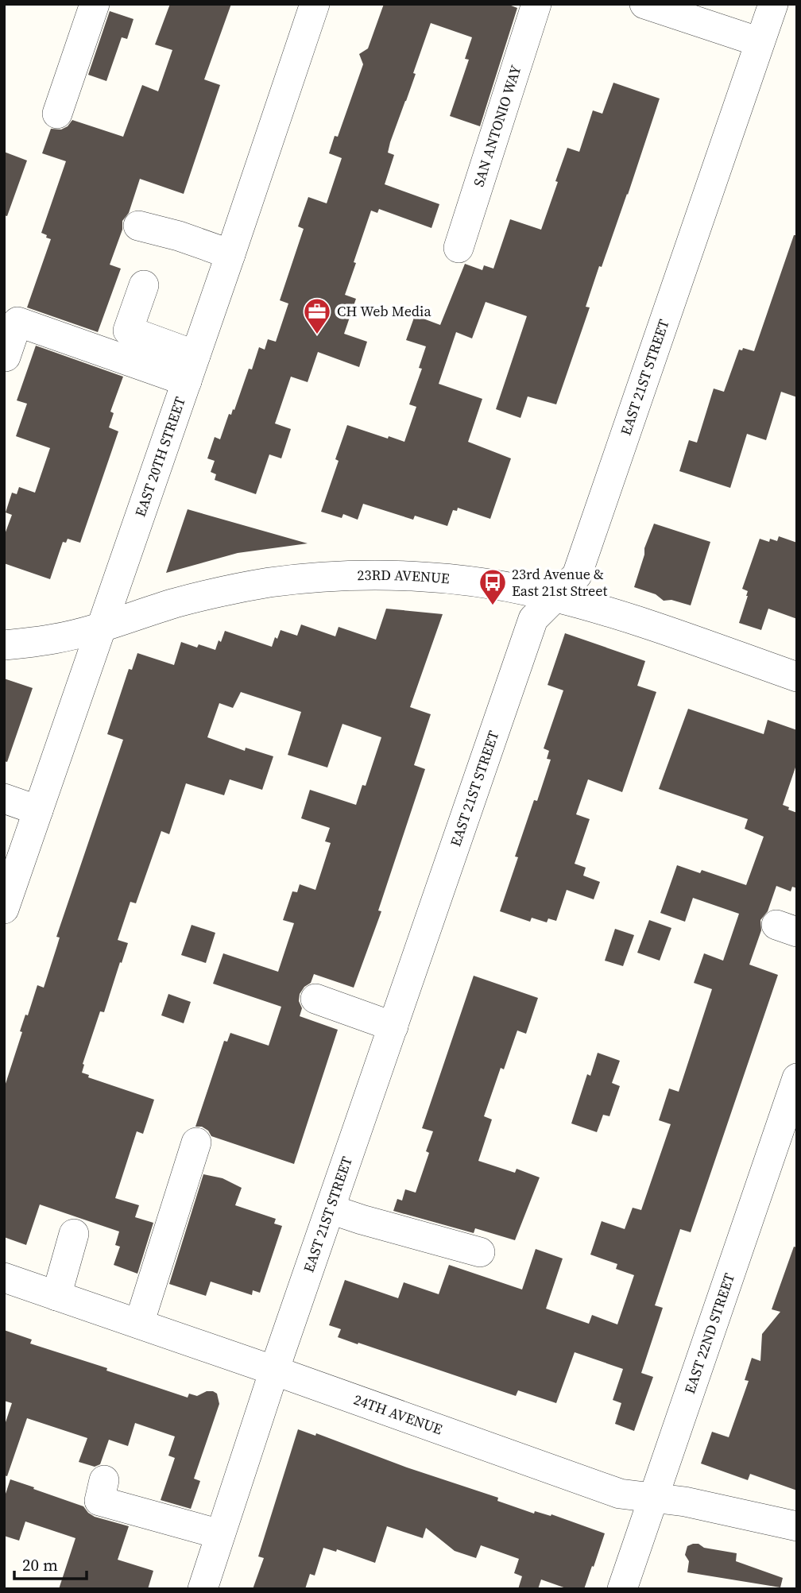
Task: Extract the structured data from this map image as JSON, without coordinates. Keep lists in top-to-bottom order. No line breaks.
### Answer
{"streets":{"street":["SAN ANTONIO WAY","EAST 21ST STREET","EAST 20TH STREET","23RD AVENUE","EAST 22ND STREET","24TH AVENUE"]},"crossings":[["EAST 21ST STREET","23RD AVENUE"],["EAST 21ST STREET","24TH AVENUE"],["EAST 20TH STREET","23RD AVENUE"],["EAST 22ND STREET","24TH AVENUE"]],"places":{"office":["CH Web Media"],"bus stop":["23rd Avenue & East 21st Street"]},"scale_bar":"20 m"}
